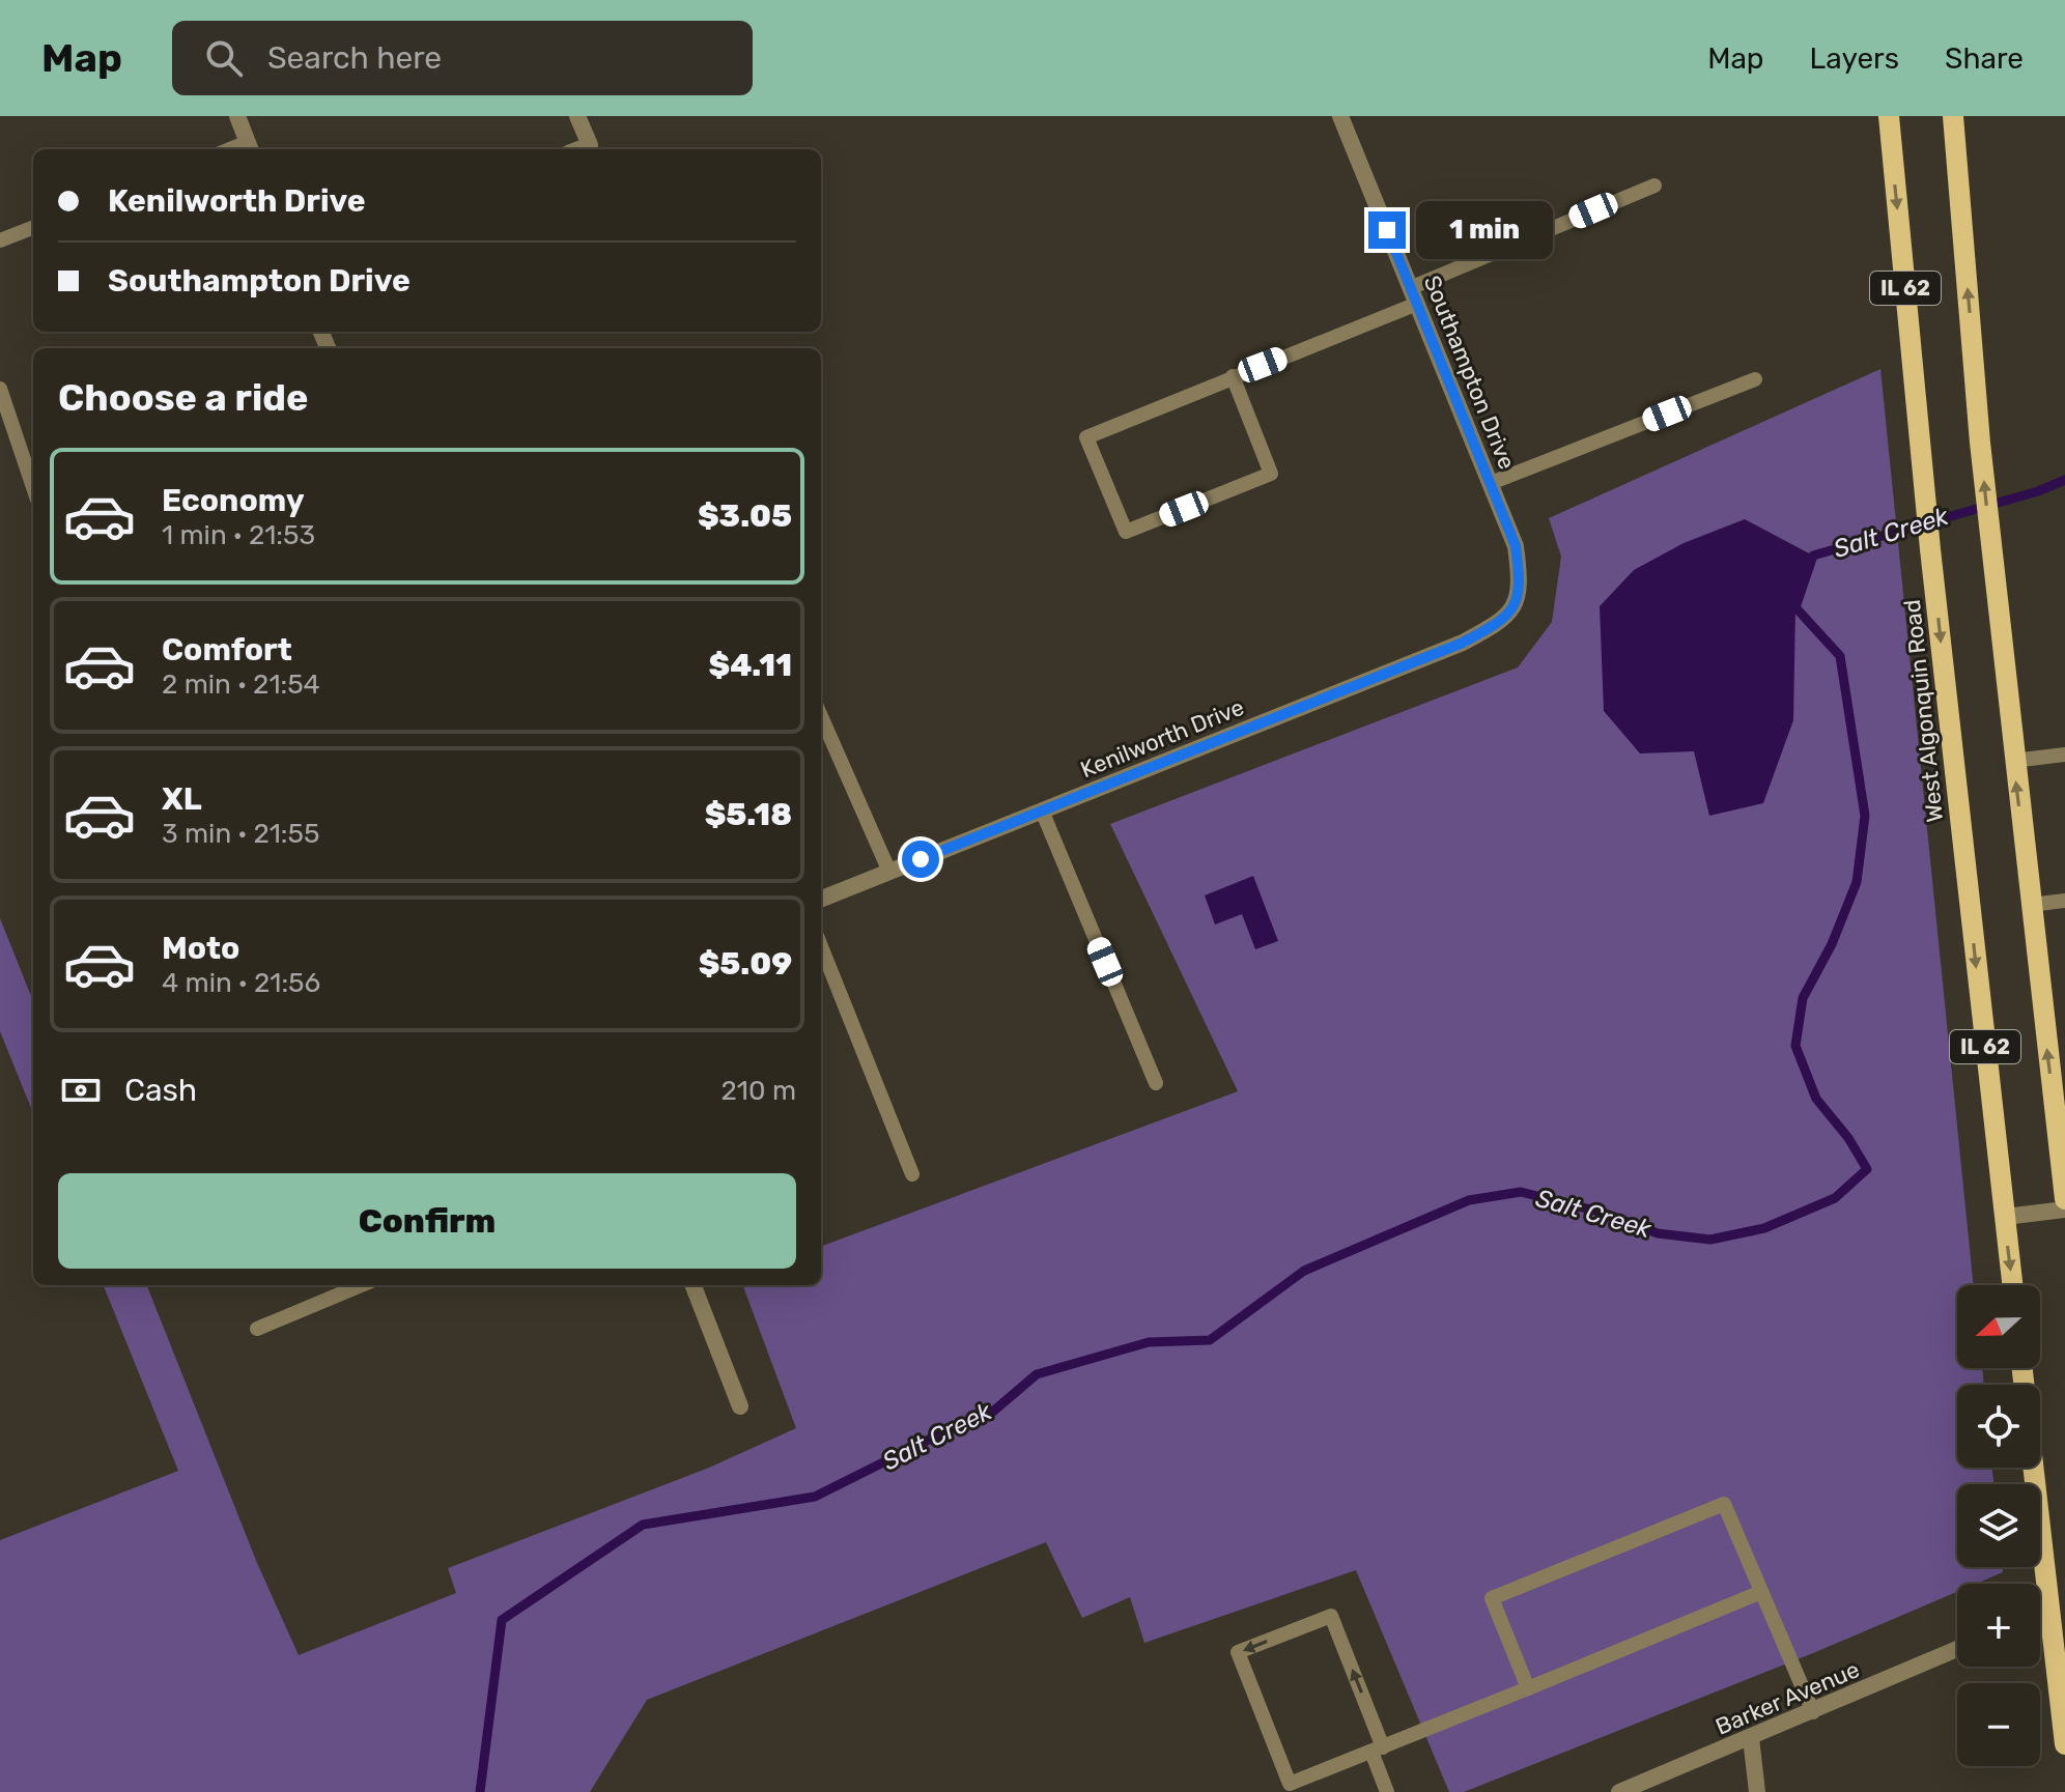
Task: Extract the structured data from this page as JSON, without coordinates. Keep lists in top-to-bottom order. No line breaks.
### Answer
{"streets":{"main road":["IL 62","West Algonquin Road"],"street":["Southampton Drive","Kenilworth Drive","Barker Avenue"]},"crossings":[["Southampton Drive","Kenilworth Drive"]],"water":["Salt Creek"],"north":"left","page":{"header":"Map","search":"Search here","nav":["Map","Layers","Share"],"banner":["Kenilworth Drive","Southampton Drive"],"bubble":"1 min","heading":"Choose a ride","list":[{"name":"Economy","note":"1 min · 21:53","value":"$3.05"},{"name":"Comfort","note":"2 min · 21:54","value":"$4.11"},{"name":"XL","note":"3 min · 21:55","value":"$5.18"},{"name":"Moto","note":"4 min · 21:56","value":"$5.09"}],"pay":["Cash","210 m"],"buttons":"Confirm","map_buttons":["+","−"]}}
